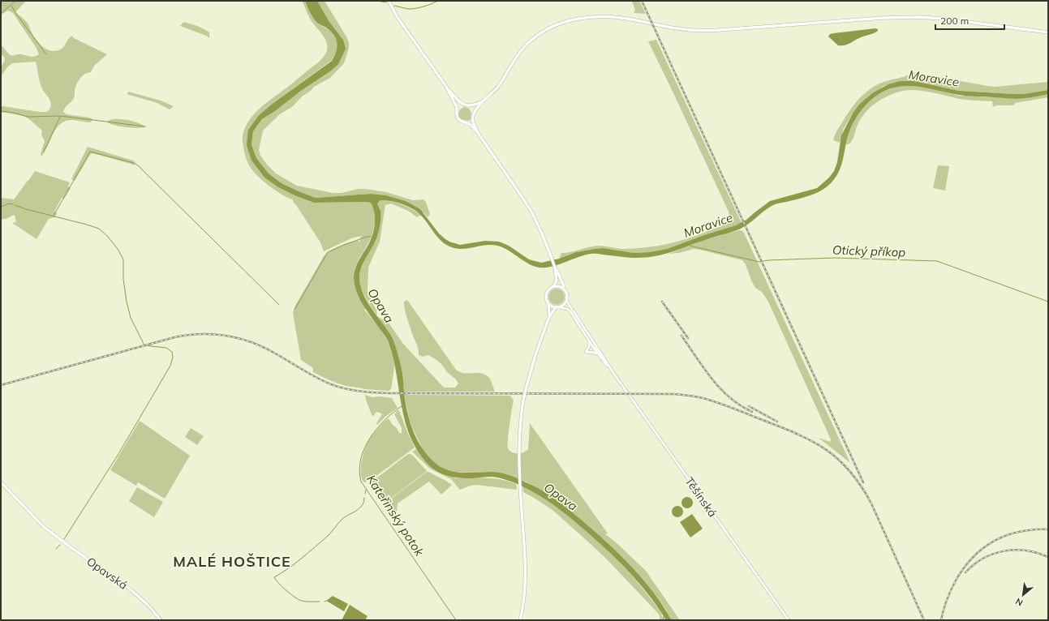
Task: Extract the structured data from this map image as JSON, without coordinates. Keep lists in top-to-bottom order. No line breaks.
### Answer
{"streets":{"main road":["Těšínská","Opavská"]},"districts":["MALÉ HOŠTICE"],"water":["Moravice","Otický příkop","Opava","Kateřinský potok"],"scale_bar":"200 m","north":"bottom left"}
